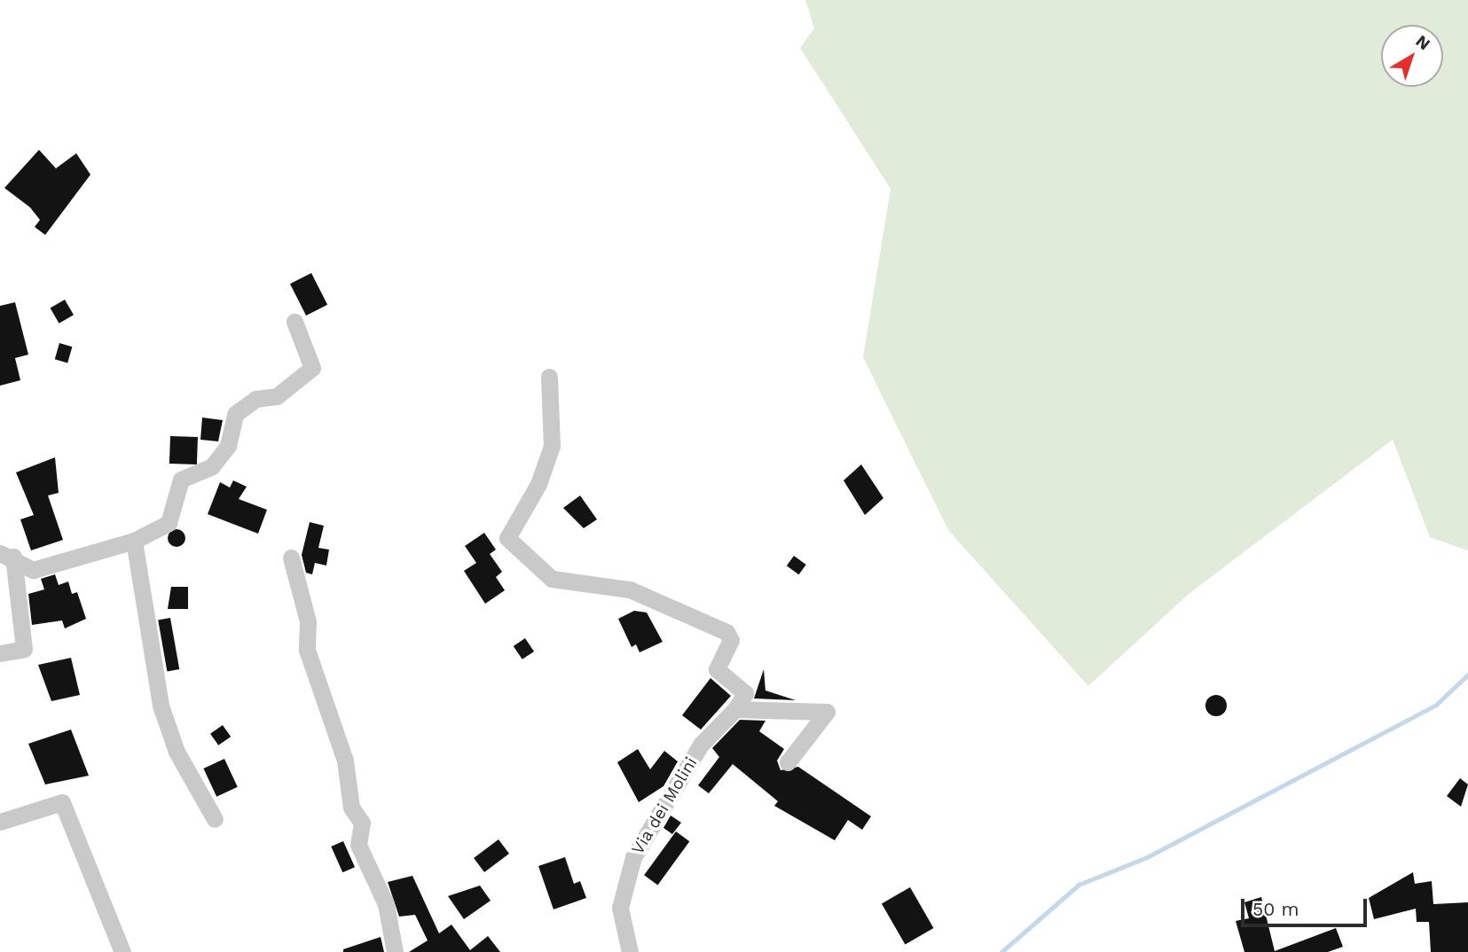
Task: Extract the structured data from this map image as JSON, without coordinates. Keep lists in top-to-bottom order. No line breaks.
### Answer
{"streets":{"street":["Via dei Molini"]},"scale_bar":"50 m","north":"top right"}
